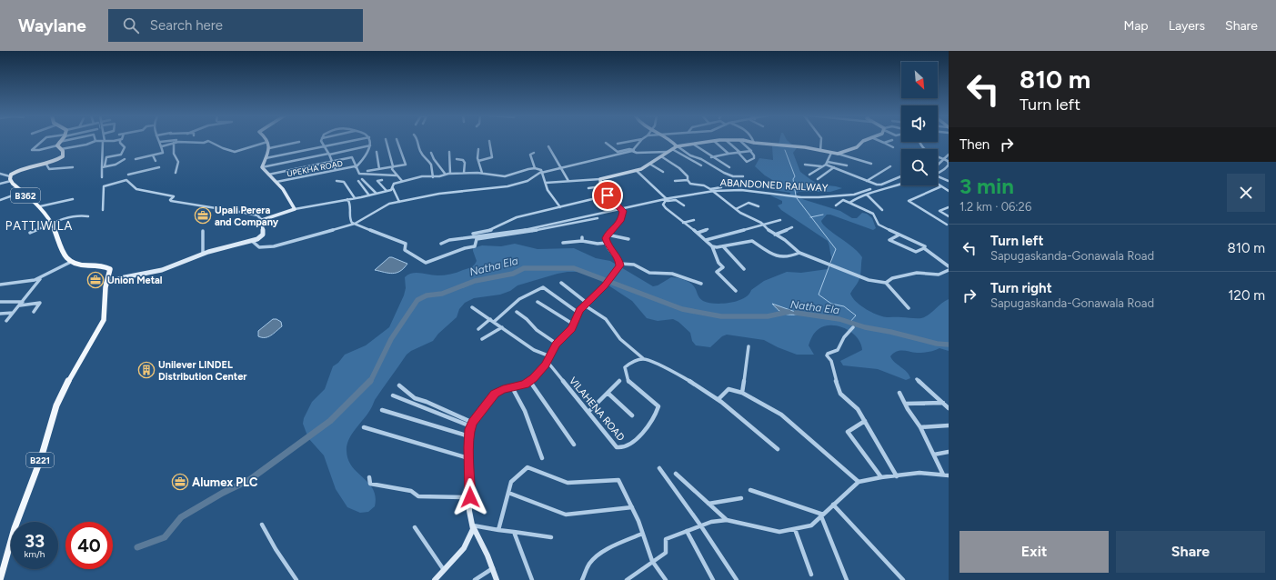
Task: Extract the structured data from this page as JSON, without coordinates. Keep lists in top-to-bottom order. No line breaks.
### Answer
{"streets":{"main road":["B362","B221"],"street":["UPEKHA ROAD","ABANDONED RAILWAY","VILAHENA ROAD"]},"districts":["PATTIWILA"],"water":["Natha Ela"],"places":{"office":["Upali Perera and Company","Union Metal","Alumex PLC"],"building":["Unilever LINDEL Distribution Center"]},"north":"bottom right","page":{"header":"Waylane","search":"Search here","nav":["Map","Layers","Share"],"turn":["810 m","Turn left"],"then":"Then","heading":["3 min","1.2 km · 06:26"],"list":[{"name":"Turn left","note":"Sapugaskanda-Gonawala Road","value":"810 m"},{"name":"Turn right","note":"Sapugaskanda-Gonawala Road","value":"120 m"}],"speed":"33 km/h","limit":"40","buttons":["Exit","Share"]}}
